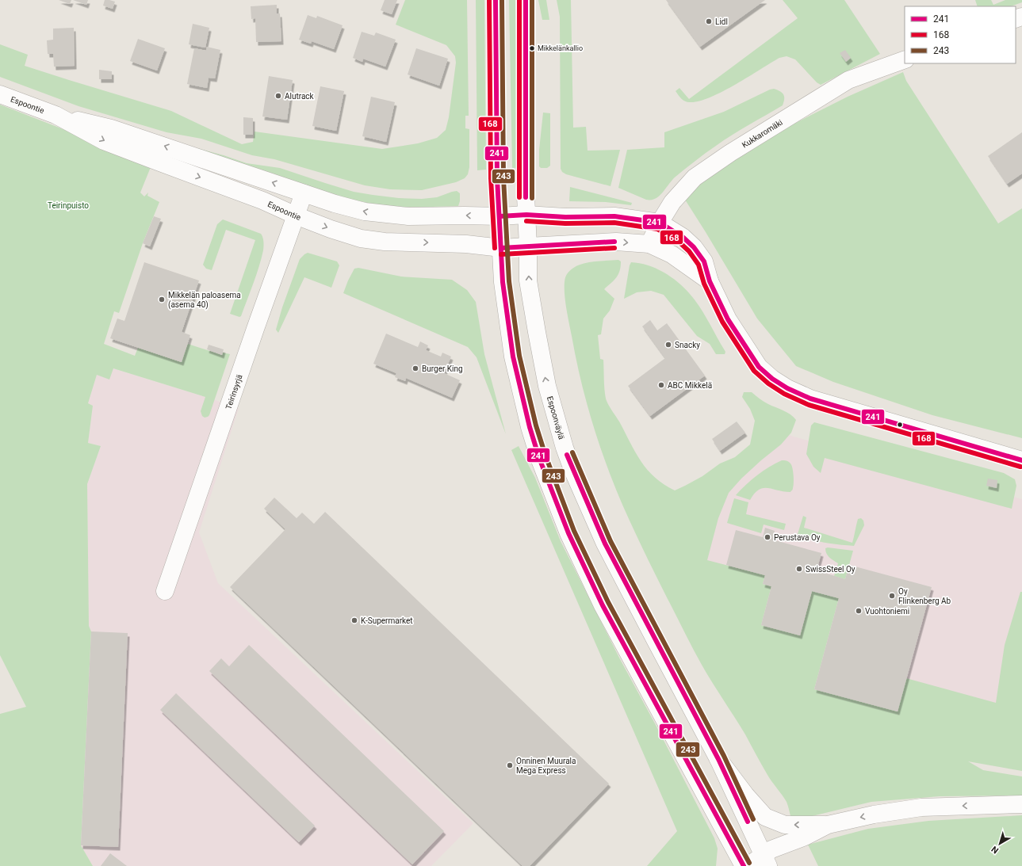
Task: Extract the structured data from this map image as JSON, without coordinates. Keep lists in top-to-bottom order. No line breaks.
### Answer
{"streets":{"main road":["Espoontie","Kukkaromäki","Teirinsyrjä","Espoonväylä"]},"crossings":[["Espoontie","Teirinsyrjä"],["Espoontie","Espoonväylä"]],"parks":["Teirinpuisto"],"places":["Lidl","Mikkelänkallio","Alutrack","Mikkelän paloasema (asema 40)","Snacky","Burger King","ABC Mikkelä","Perustava Oy","SwissSteel Oy","Oy Flinkenberg Ab","Vuohtoniemi","K-Supermarket","Onninen Muurala Mega Express"],"lines":["transit line 241","transit line 168","transit line 243"],"legend":["241","168","243"],"north":"bottom left"}
